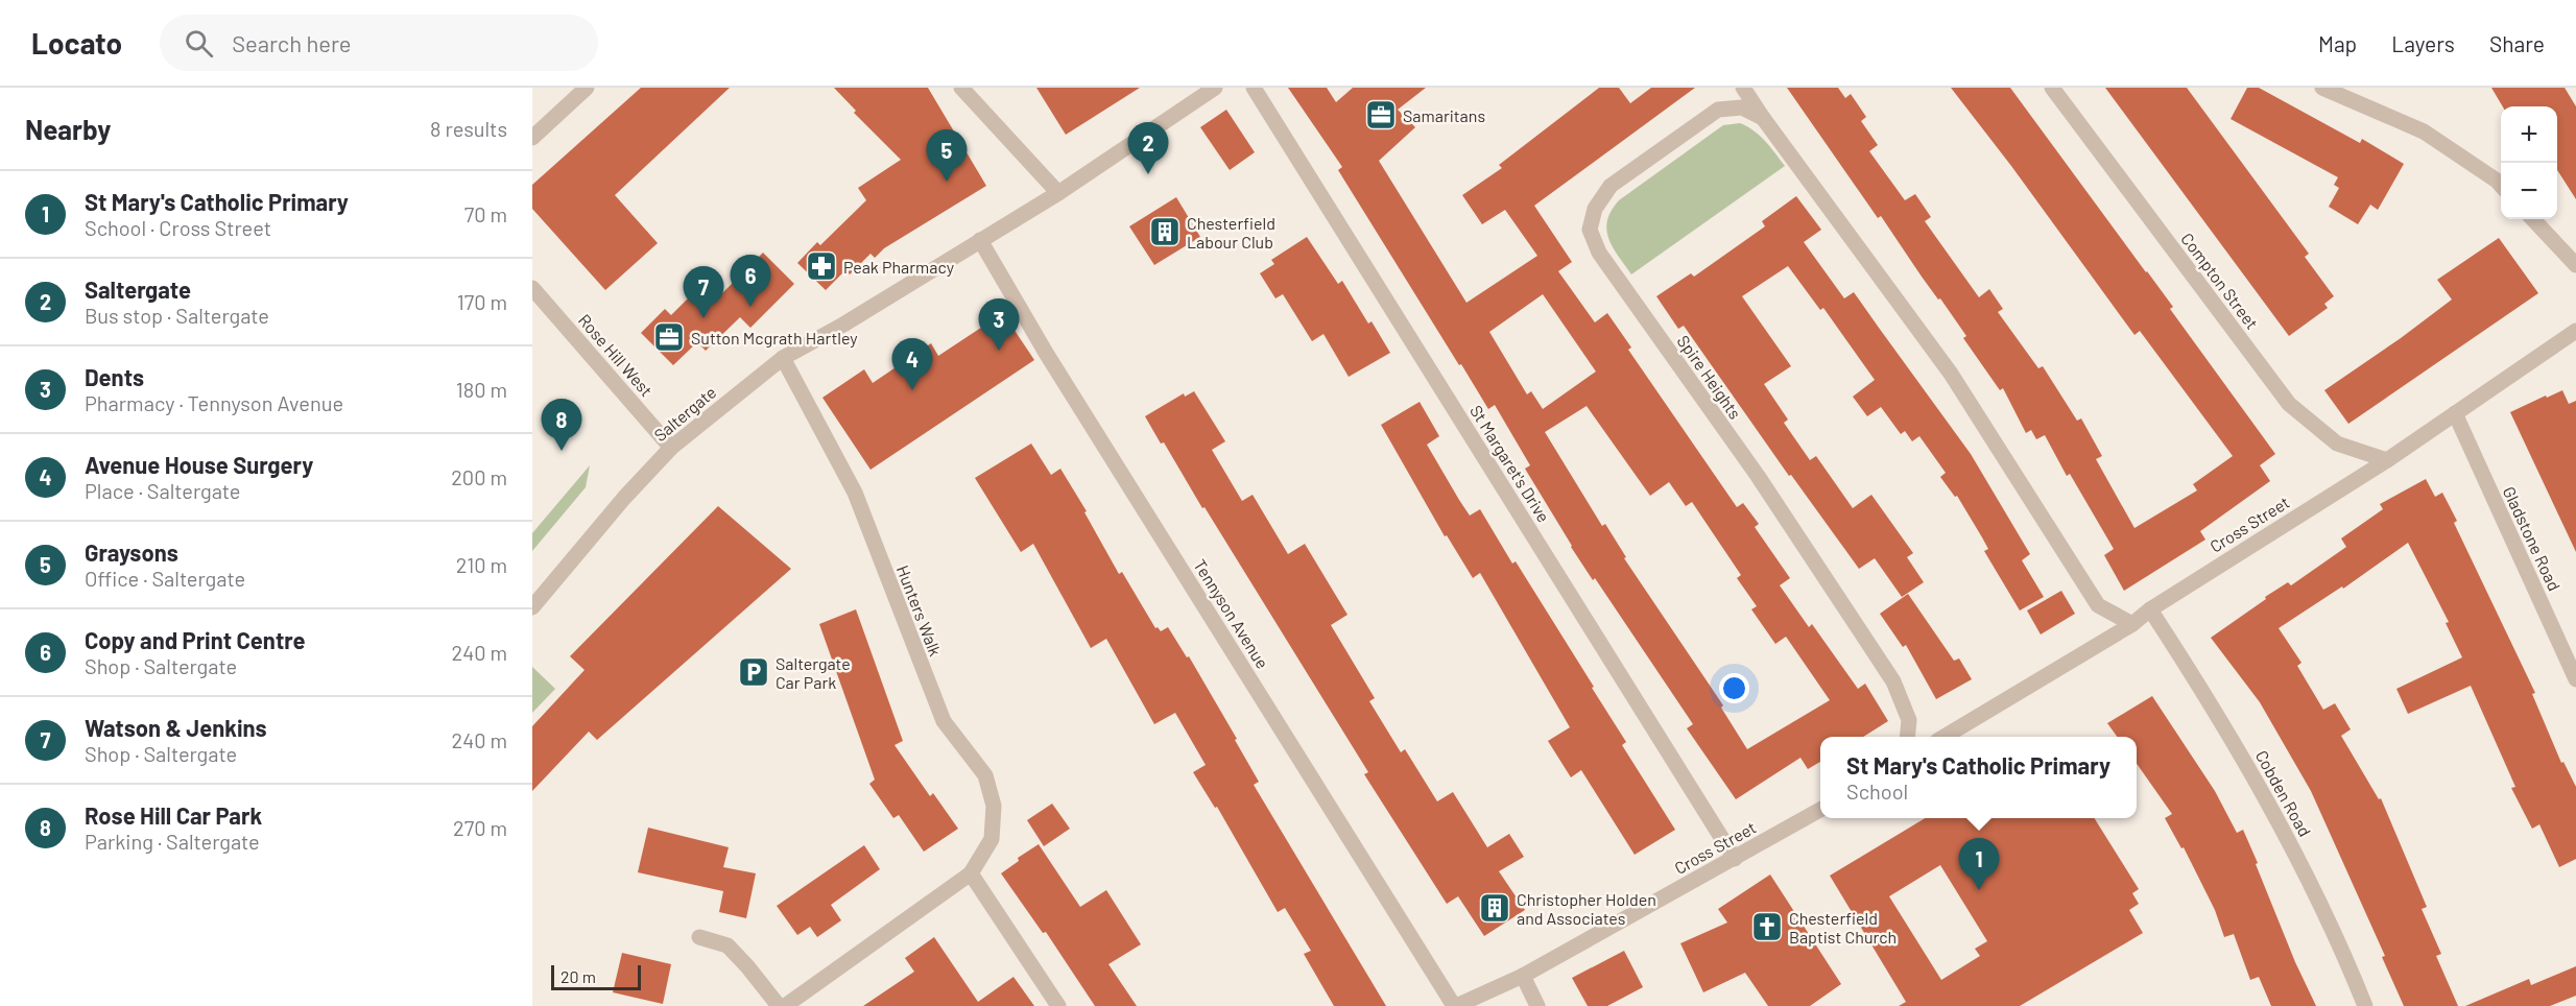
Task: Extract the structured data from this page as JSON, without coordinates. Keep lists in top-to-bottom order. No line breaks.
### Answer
{"streets":{"street":["Compton Street","Rose Hill West","Spire Heights","Saltergate","St Margaret's Drive","Cross Street","Gladstone Road","Hunters Walk","Tennyson Avenue","Cobden Road"]},"crossings":[["Compton Street","Cross Street"],["Rose Hill West","Saltergate"],["Saltergate","Hunters Walk"],["Saltergate","Tennyson Avenue"],["St Margaret's Drive","Cross Street"],["Cross Street","Gladstone Road"],["Cross Street","Tennyson Avenue"],["Cross Street","Cobden Road"]],"places":{"office":["Samaritans","Sutton Mcgrath Hartley"],"building":["Chesterfield Labour Club","Christopher Holden and Associates"],"pharmacy":["Peak Pharmacy"],"parking":["Saltergate Car Park"],"church":["Chesterfield Baptist Church"]},"scale_bar":"20 m","page":{"header":"Locato","search":"Search here","nav":["Map","Layers","Share"],"heading":["Nearby","8 results"],"map_buttons":["+","−"],"pins":["2","5","6","7","3","4","8","1"],"list":[{"mark":"1","name":"St Mary's Catholic Primary","note":"School · Cross Street","value":"70 m"},{"mark":"2","name":"Saltergate","note":"Bus stop · Saltergate","value":"170 m"},{"mark":"3","name":"Dents","note":"Pharmacy · Tennyson Avenue","value":"180 m"},{"mark":"4","name":"Avenue House Surgery","note":"Place · Saltergate","value":"200 m"},{"mark":"5","name":"Graysons","note":"Office · Saltergate","value":"210 m"},{"mark":"6","name":"Copy and Print Centre","note":"Shop · Saltergate","value":"240 m"},{"mark":"7","name":"Watson & Jenkins","note":"Shop · Saltergate","value":"240 m"},{"mark":"8","name":"Rose Hill Car Park","note":"Parking · Saltergate","value":"270 m"}],"popup":["St Mary's Catholic Primary","School"],"scale":"20 m"}}
